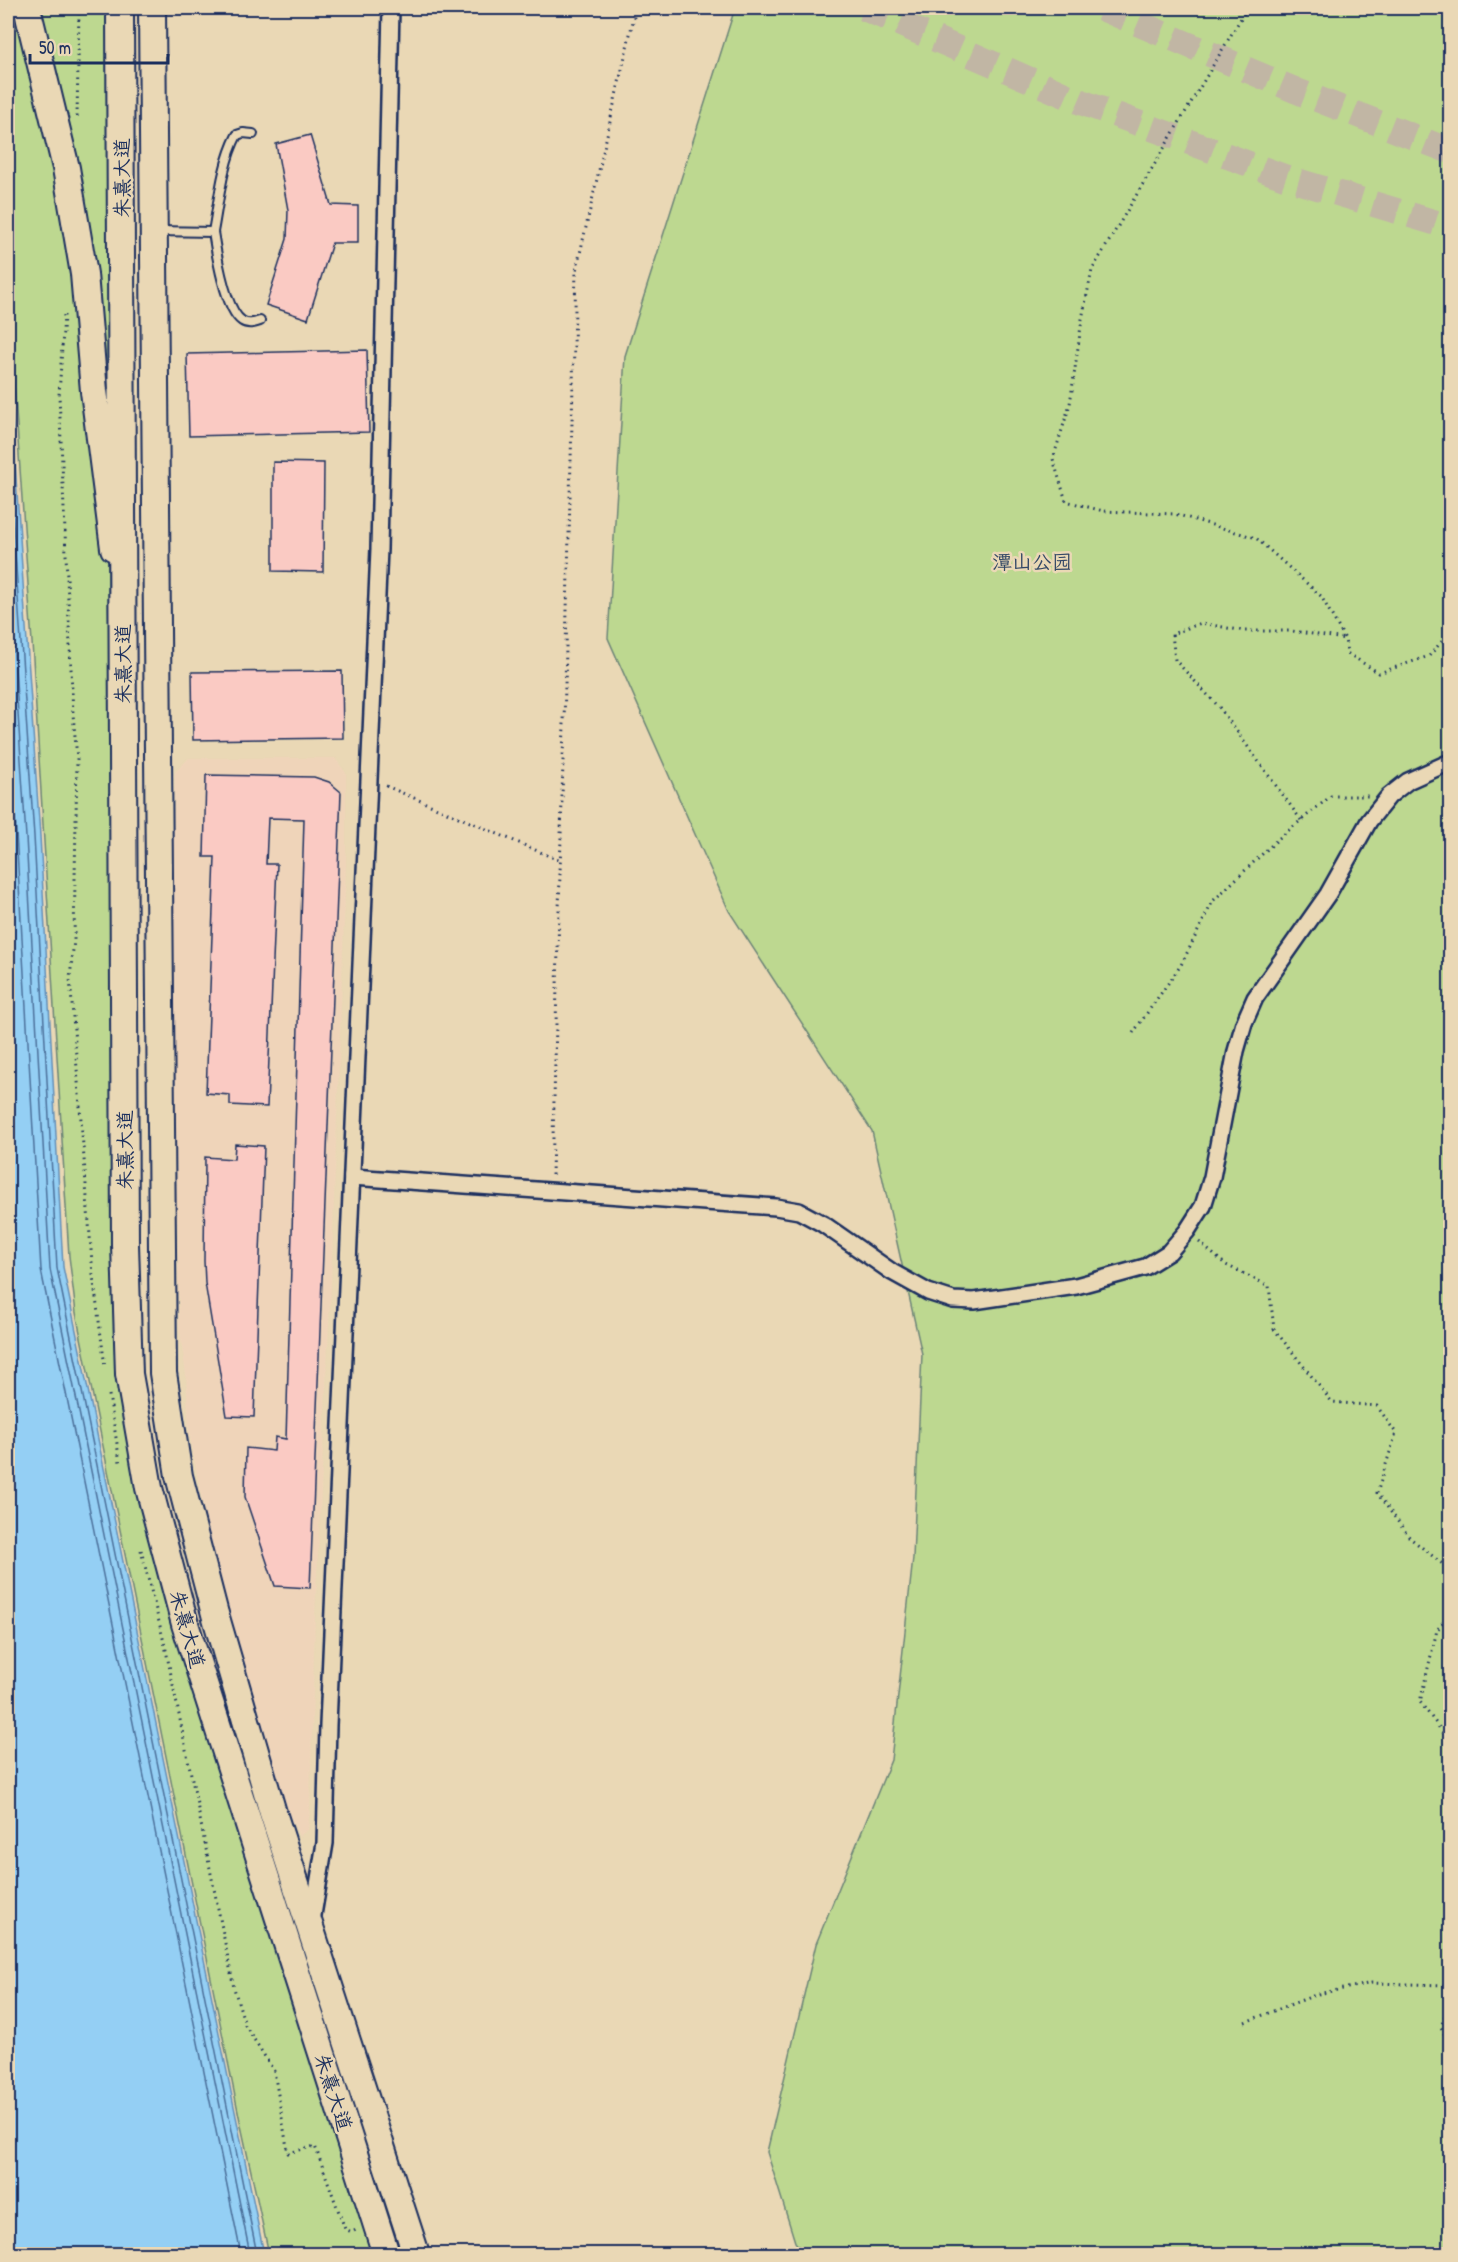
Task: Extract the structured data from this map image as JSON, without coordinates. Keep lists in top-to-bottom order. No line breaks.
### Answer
{"streets":{"main road":["朱熹大道"]},"parks":["潭山公园"],"scale_bar":"50 m"}
